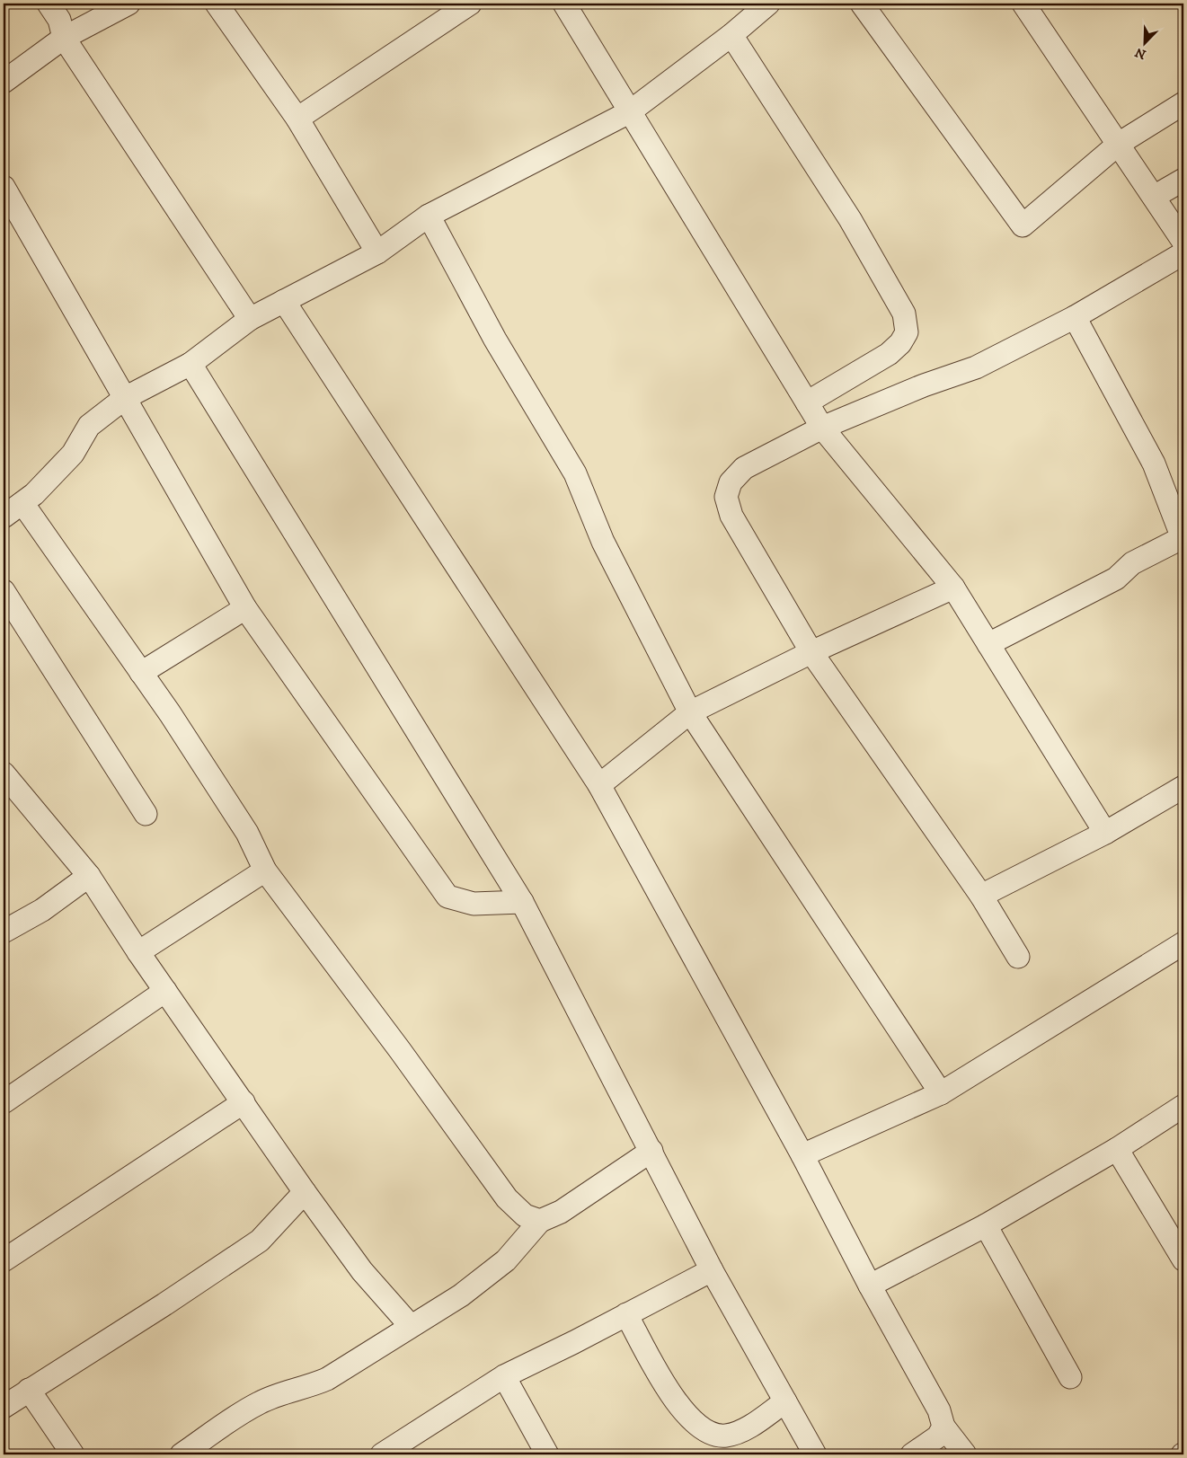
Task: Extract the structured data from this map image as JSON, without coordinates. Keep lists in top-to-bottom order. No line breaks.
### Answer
{"north":"bottom left"}
